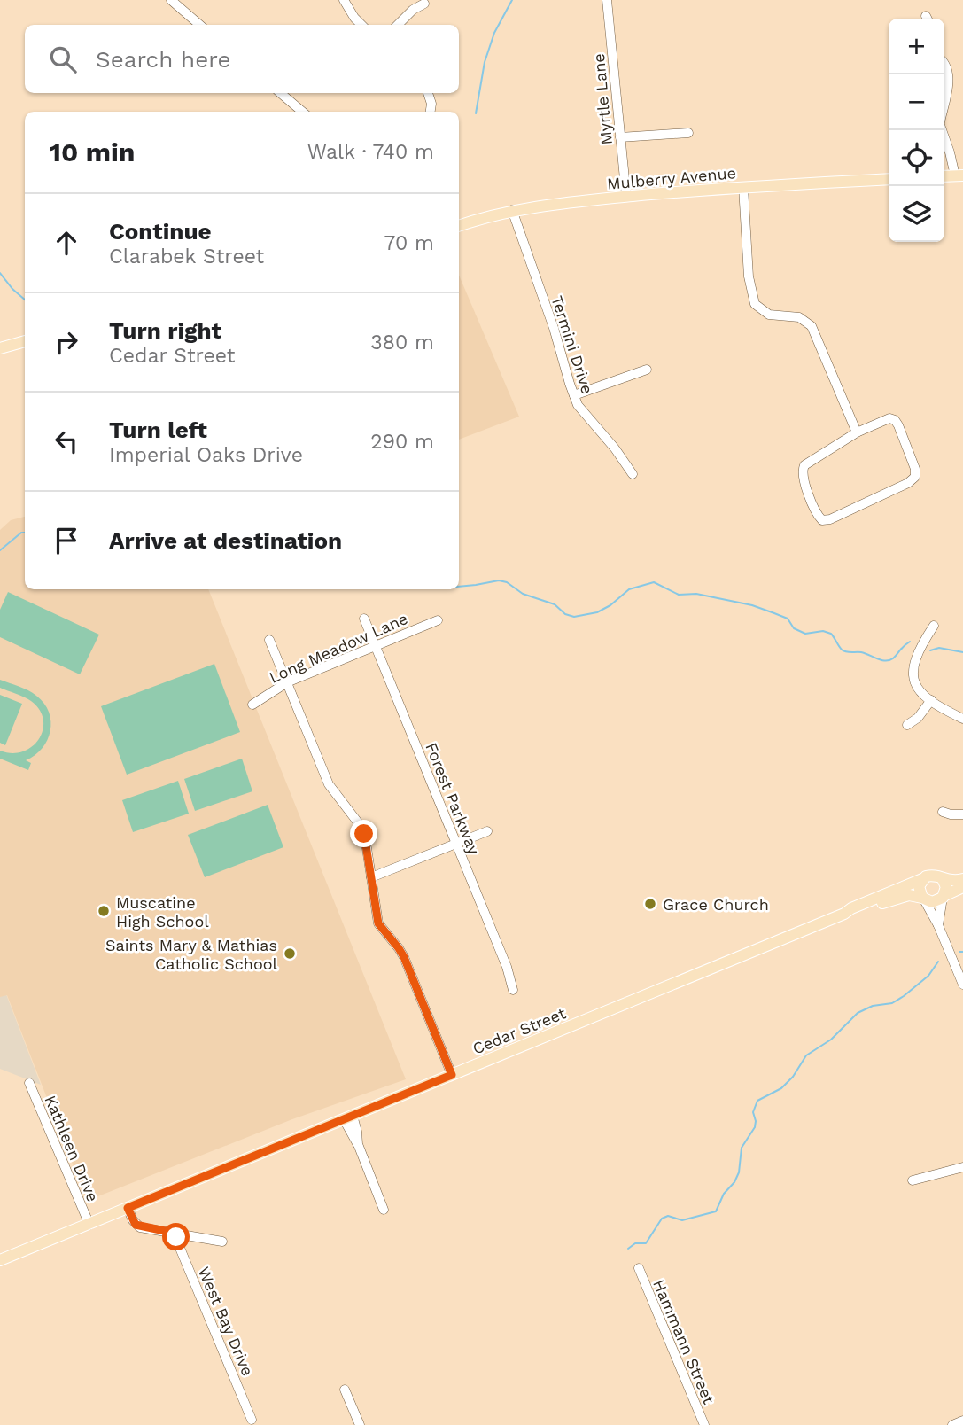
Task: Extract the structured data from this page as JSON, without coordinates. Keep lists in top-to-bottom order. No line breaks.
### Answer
{"streets":{"main road":["Mulberry Avenue","Cedar Street"],"street":["Myrtle Lane","Termini Drive","Long Meadow Lane","Forest Parkway","Kathleen Drive","West Bay Drive","Hammann Street"]},"crossings":[["Myrtle Lane","Mulberry Avenue"],["Mulberry Avenue","Termini Drive"],["Long Meadow Lane","Forest Parkway"],["Cedar Street","Kathleen Drive"]],"places":["Grace Church","Muscatine High School","Saints Mary & Mathias Catholic School"],"page":{"map_buttons":["+","−"],"search":"Search here","heading":["10 min","Walk · 740 m"],"list":[["Continue","Clarabek Street","70 m"],["Turn right","Cedar Street","380 m"],["Turn left","Imperial Oaks Drive","290 m"],"Arrive at destination"]}}
